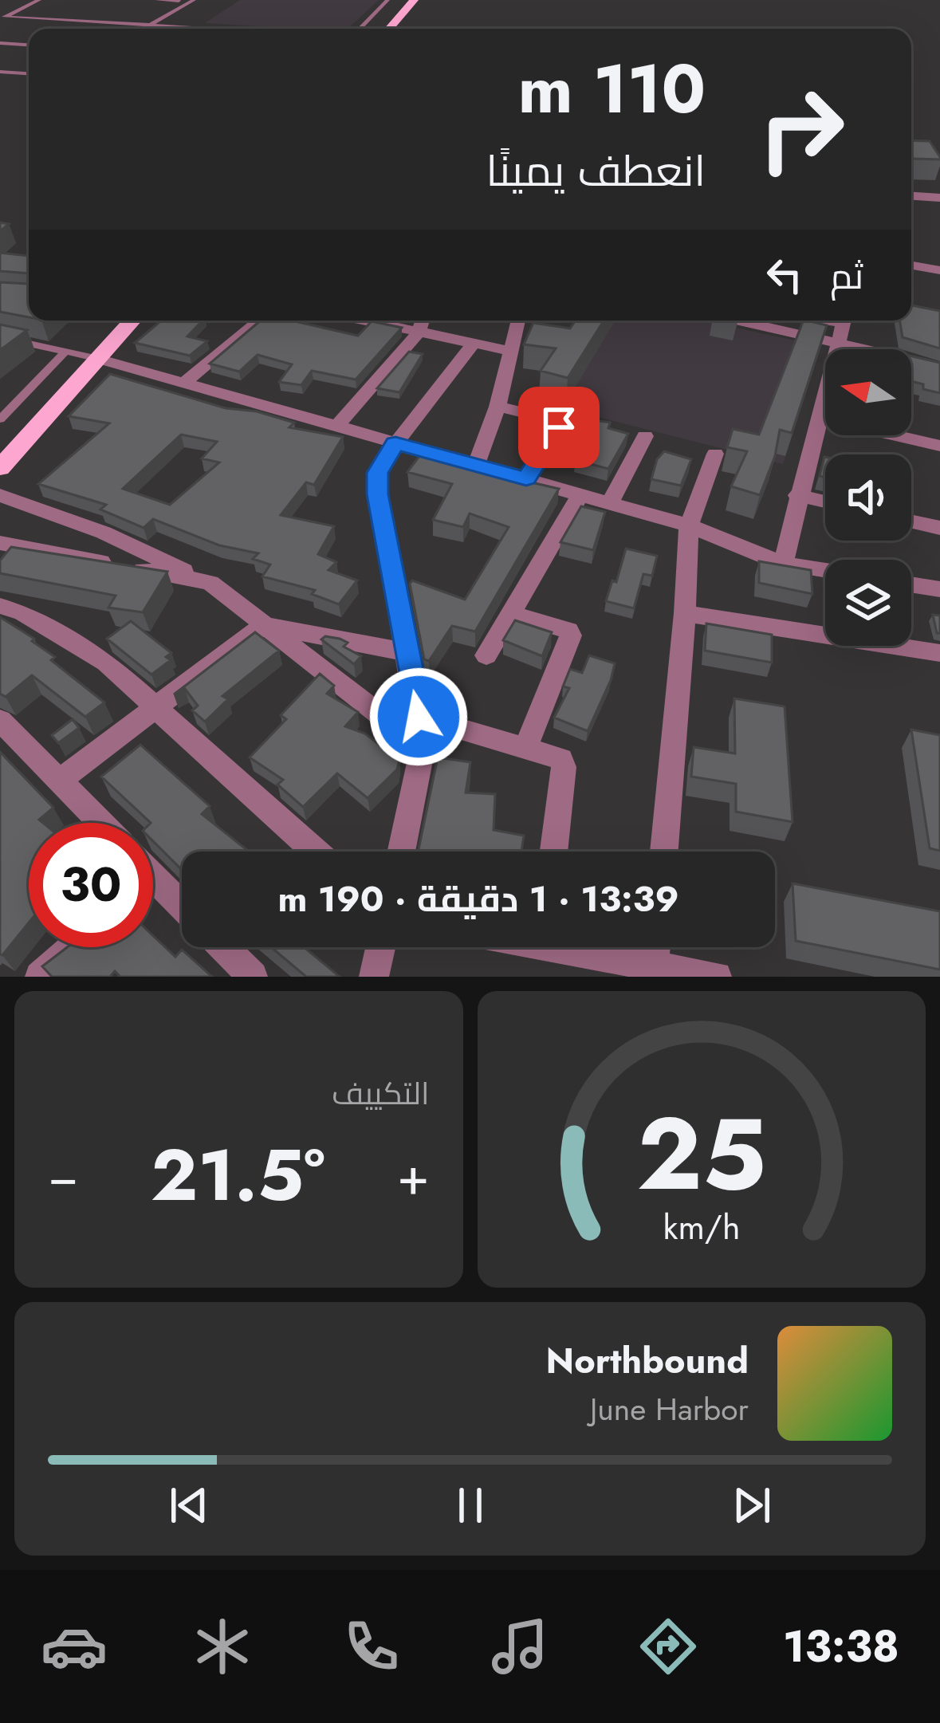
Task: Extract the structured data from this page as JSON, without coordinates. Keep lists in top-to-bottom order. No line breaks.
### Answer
{"north":"left","page":{"turn":["110 m","انعطف يمينًا"],"then":"ثم","limit":"30","trip":"13:39 · 1 دقيقة · 190 m","tile":"التكييف","heat":["−","21.5°","+"],"song":["Northbound","June Harbor"],"tabs":"13:38","gauge":["25","km/h"]}}
